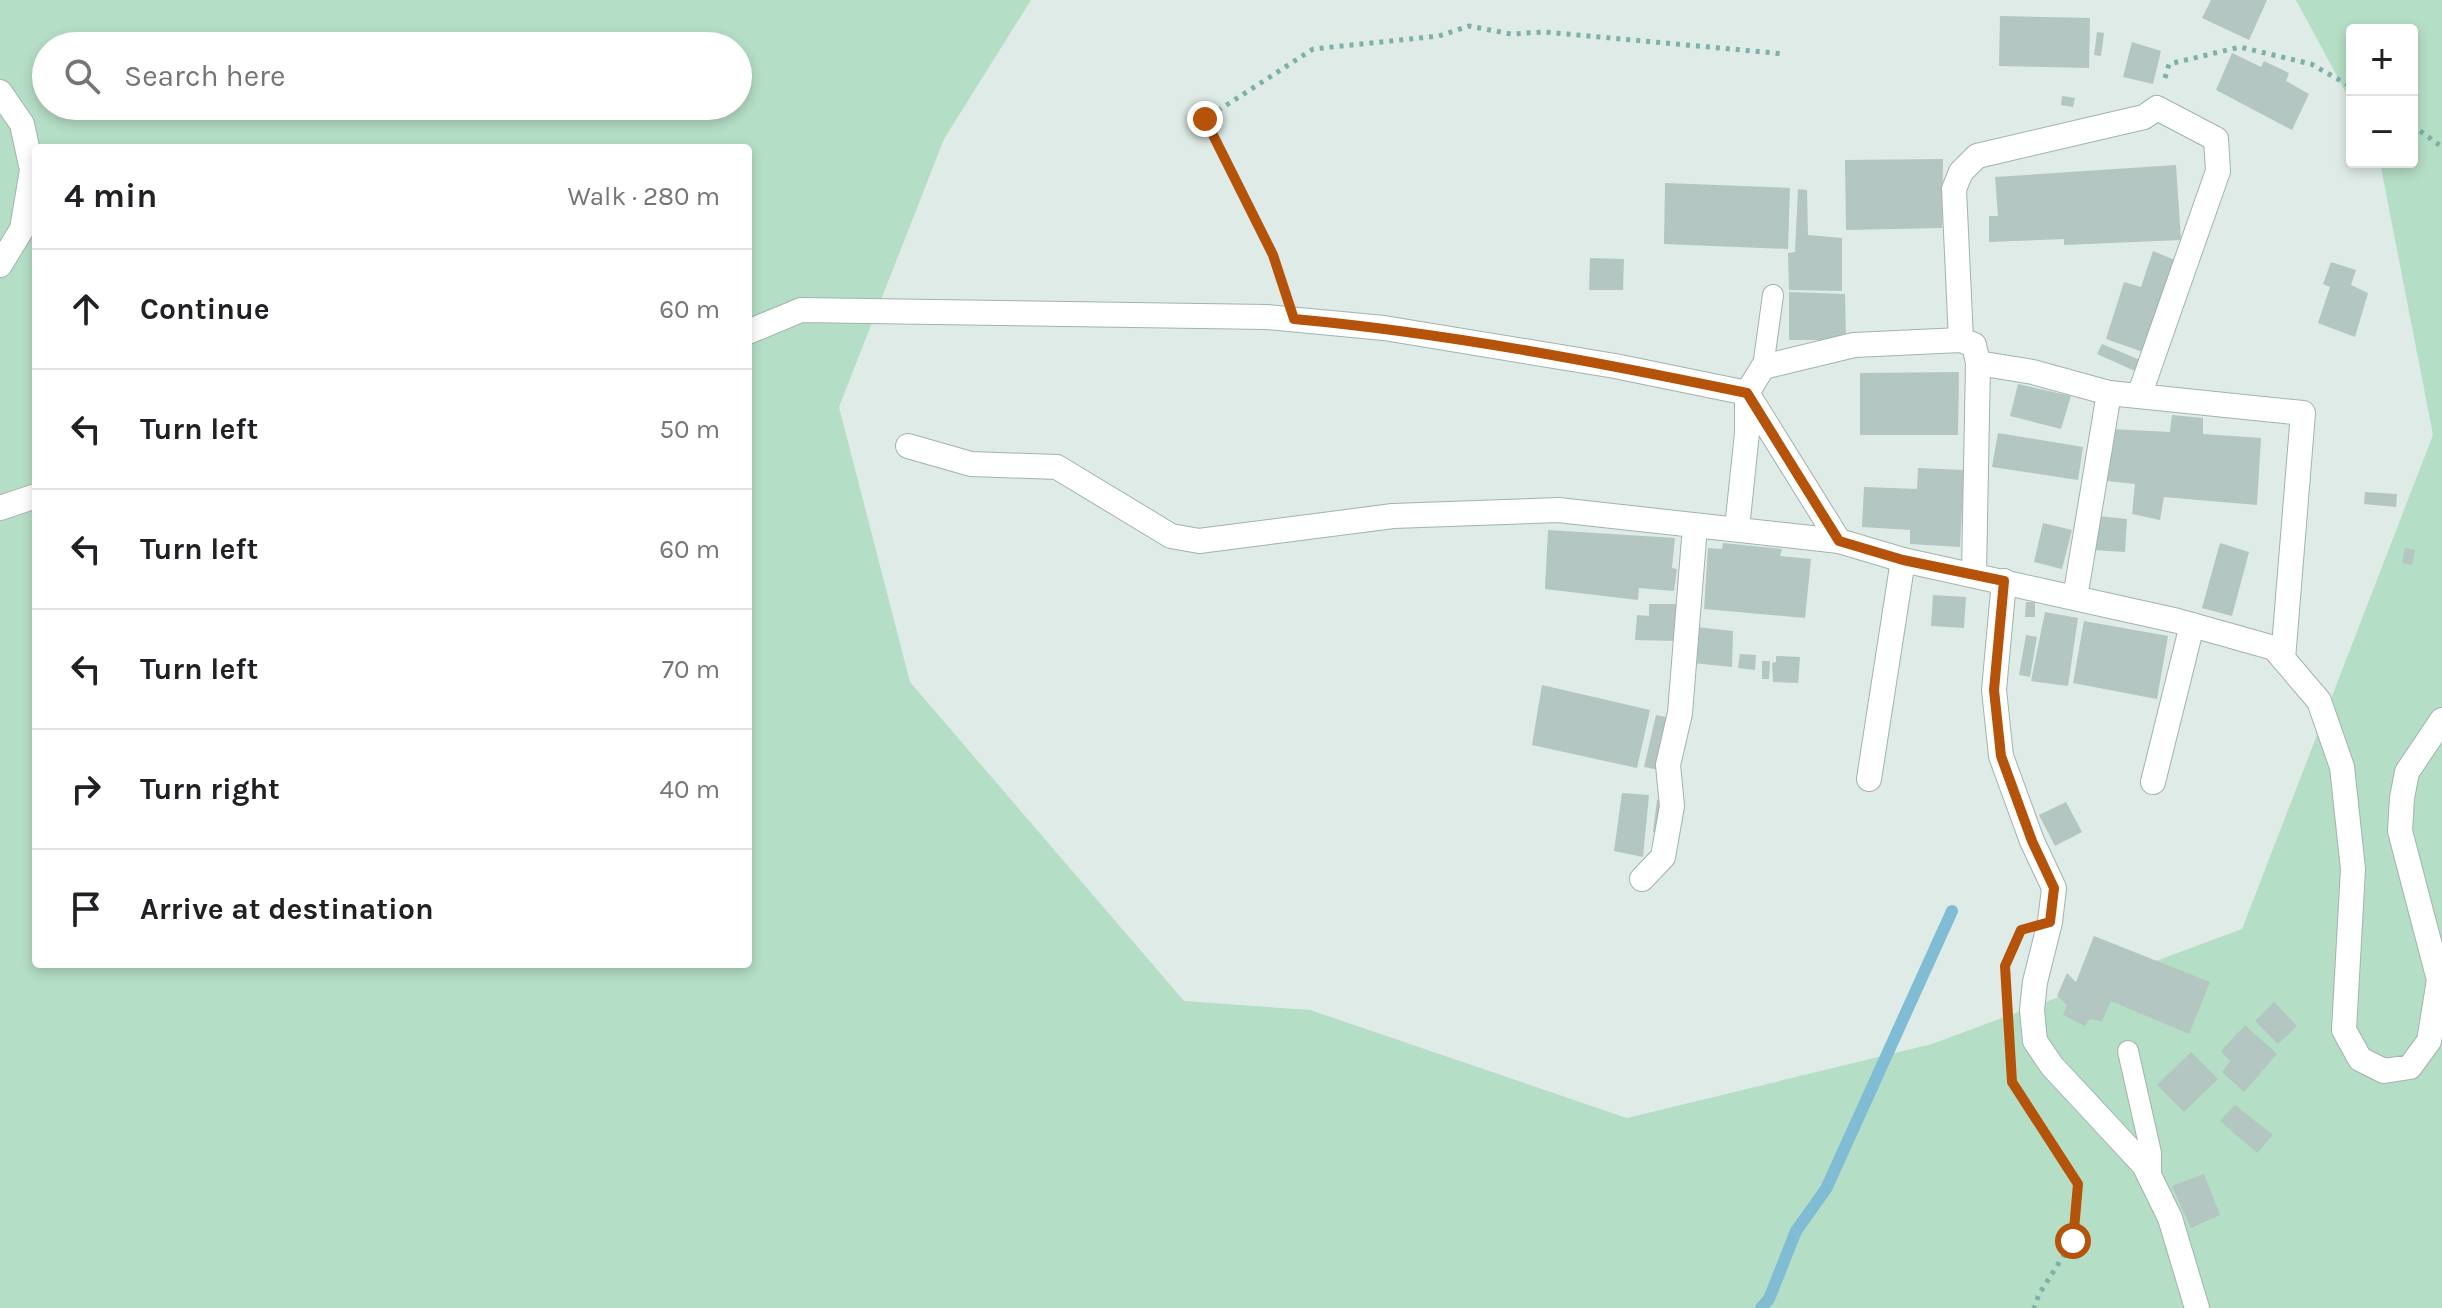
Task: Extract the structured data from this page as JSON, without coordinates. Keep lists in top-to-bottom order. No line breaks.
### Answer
{"page":{"map_buttons":["+","−"],"search":"Search here","heading":["4 min","Walk · 280 m"],"list":[["Continue","60 m"],["Turn left","50 m"],["Turn left","60 m"],["Turn left","70 m"],["Turn right","40 m"],"Arrive at destination"]}}
